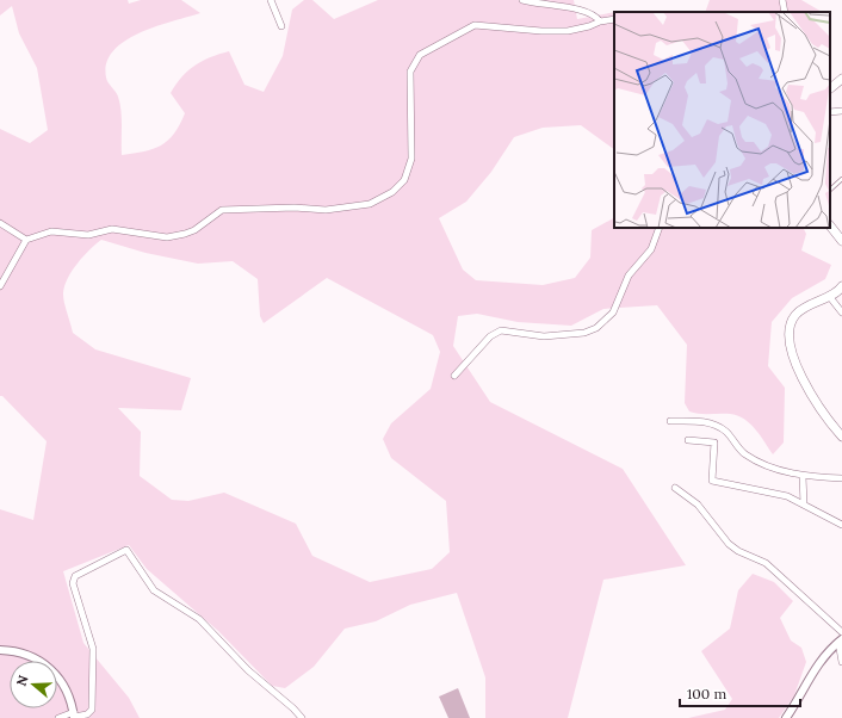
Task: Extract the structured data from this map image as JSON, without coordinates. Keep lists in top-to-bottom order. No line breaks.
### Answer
{"scale_bar":"100 m","north":"left"}
